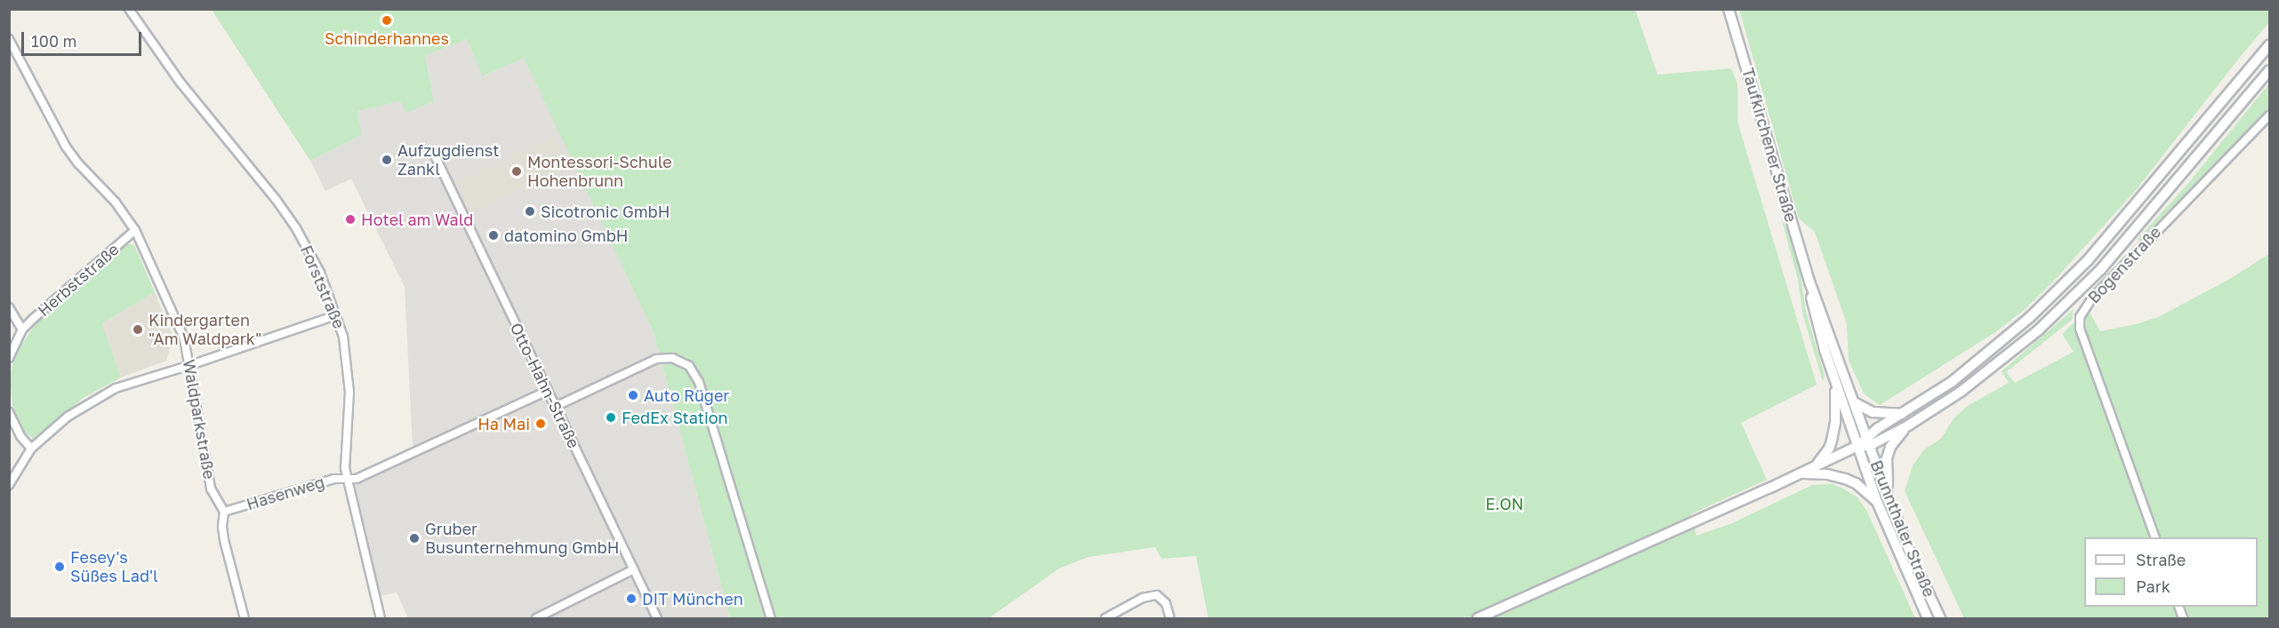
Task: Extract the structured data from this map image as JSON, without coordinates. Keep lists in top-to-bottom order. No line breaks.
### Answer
{"streets":{"main road":["Taufkirchener Straße","Brunnthaler Straße"],"street":["Bogenstraße","Herbststraße","Forststraße","Otto-Hahn-Straße","Waldparkstraße","Hasenweg"]},"crossings":[["Taufkirchener Straße","Brunnthaler Straße"],["Herbststraße","Waldparkstraße"],["Forststraße","Hasenweg"],["Otto-Hahn-Straße","Hasenweg"],["Waldparkstraße","Hasenweg"]],"parks":["E.ON"],"places":["Schinderhannes","Aufzugdienst Zankl","Montessori-Schule Hohenbrunn","Sicotronic GmbH","Hotel am Wald","datomino GmbH","Kindergarten \"Am Waldpark\"","Auto Rüger","FedEx Station","Ha Mai","Gruber Busunternehmung GmbH","Fesey's Süßes Lad'l","DIT München"],"legend":["Straße","Park"],"scale_bar":"100 m"}
